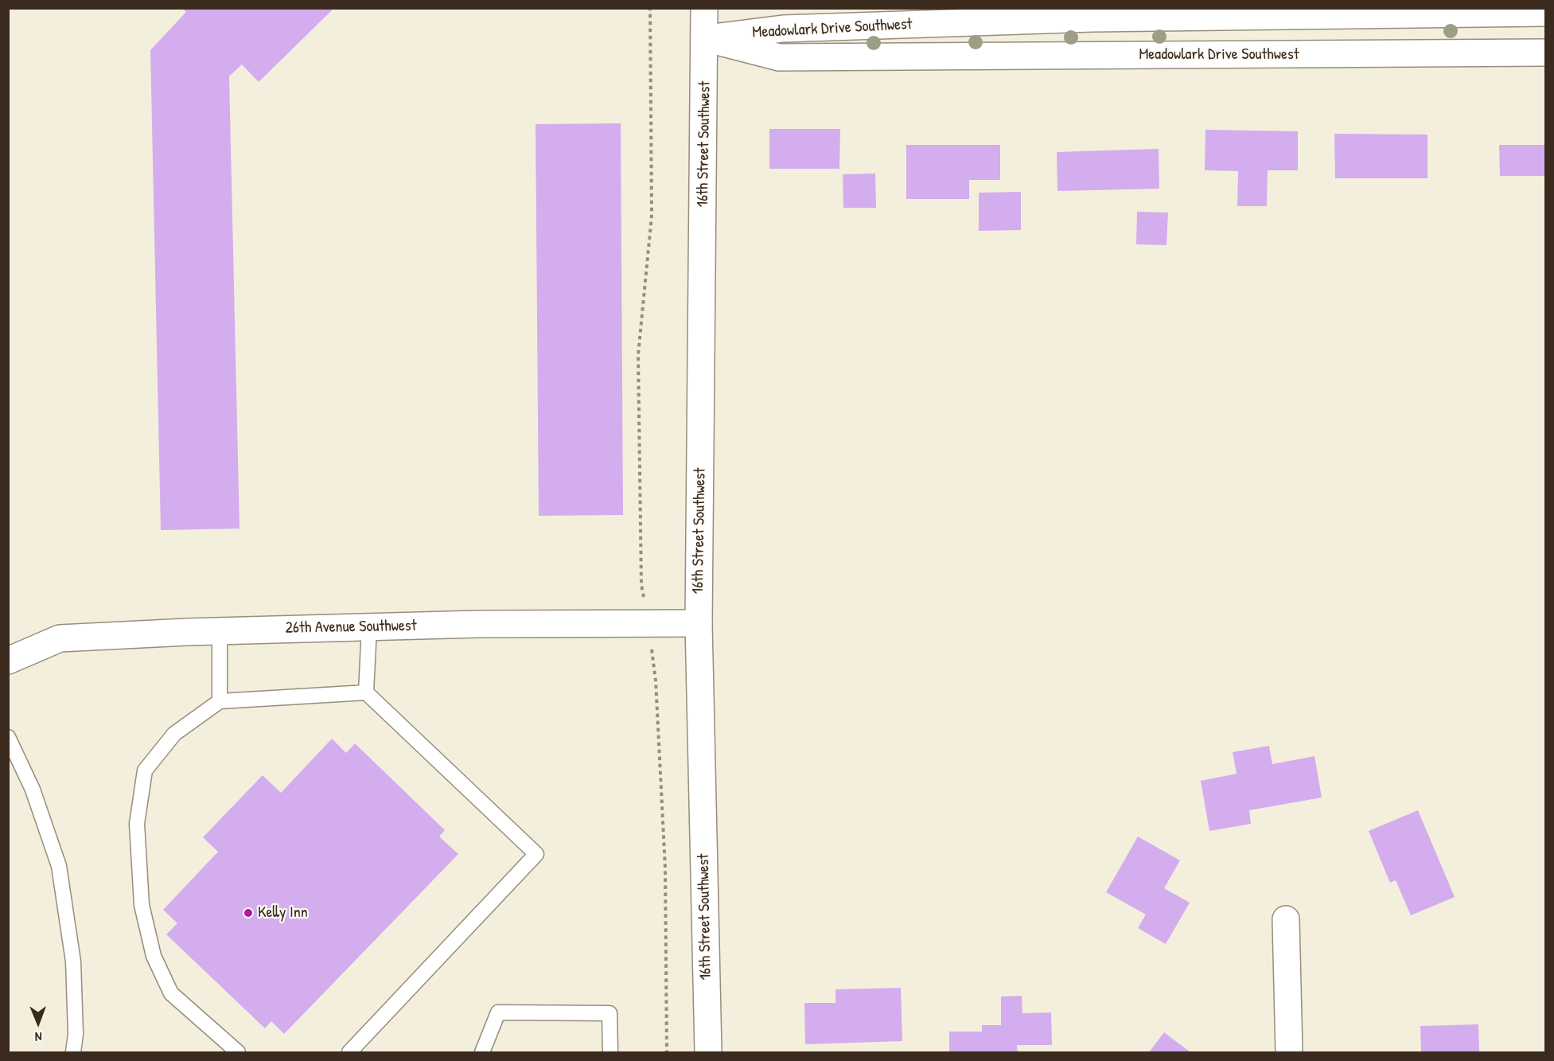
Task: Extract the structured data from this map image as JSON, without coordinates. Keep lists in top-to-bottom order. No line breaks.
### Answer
{"streets":{"street":["Meadowlark Drive Southwest","16th Street Southwest","26th Avenue Southwest"]},"crossings":[["Meadowlark Drive Southwest","16th Street Southwest"],["16th Street Southwest","26th Avenue Southwest"]],"places":["Kelly Inn"],"north":"bottom"}
